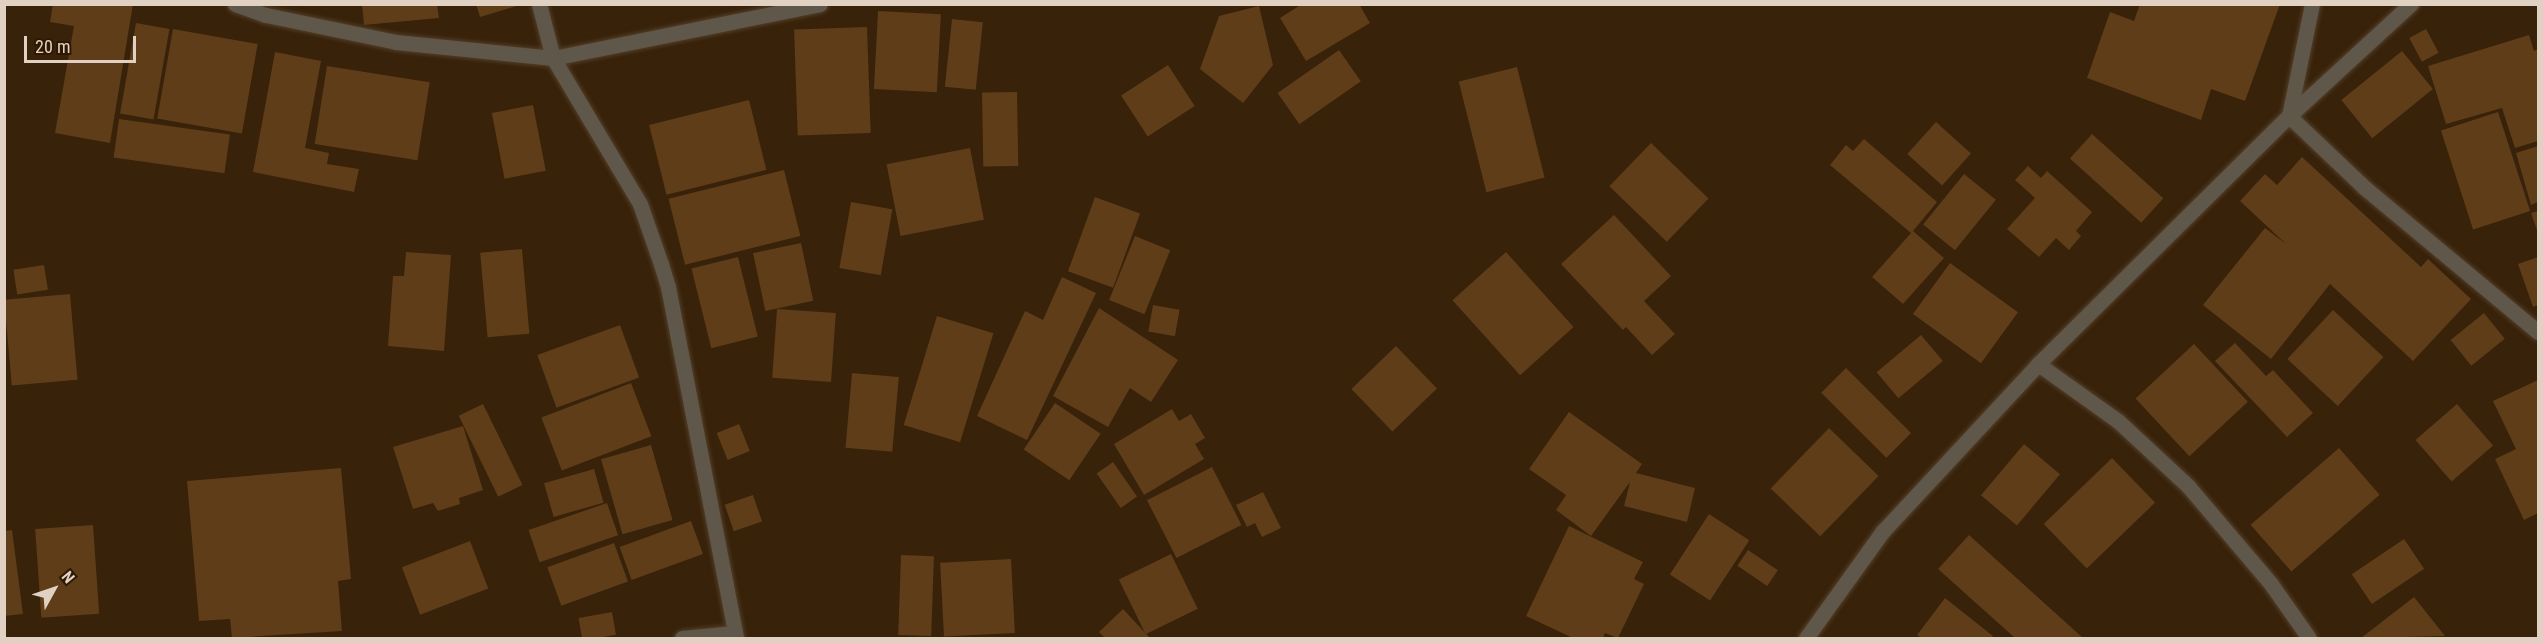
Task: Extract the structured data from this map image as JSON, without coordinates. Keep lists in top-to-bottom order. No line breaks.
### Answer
{"scale_bar":"20 m","north":"top right"}
